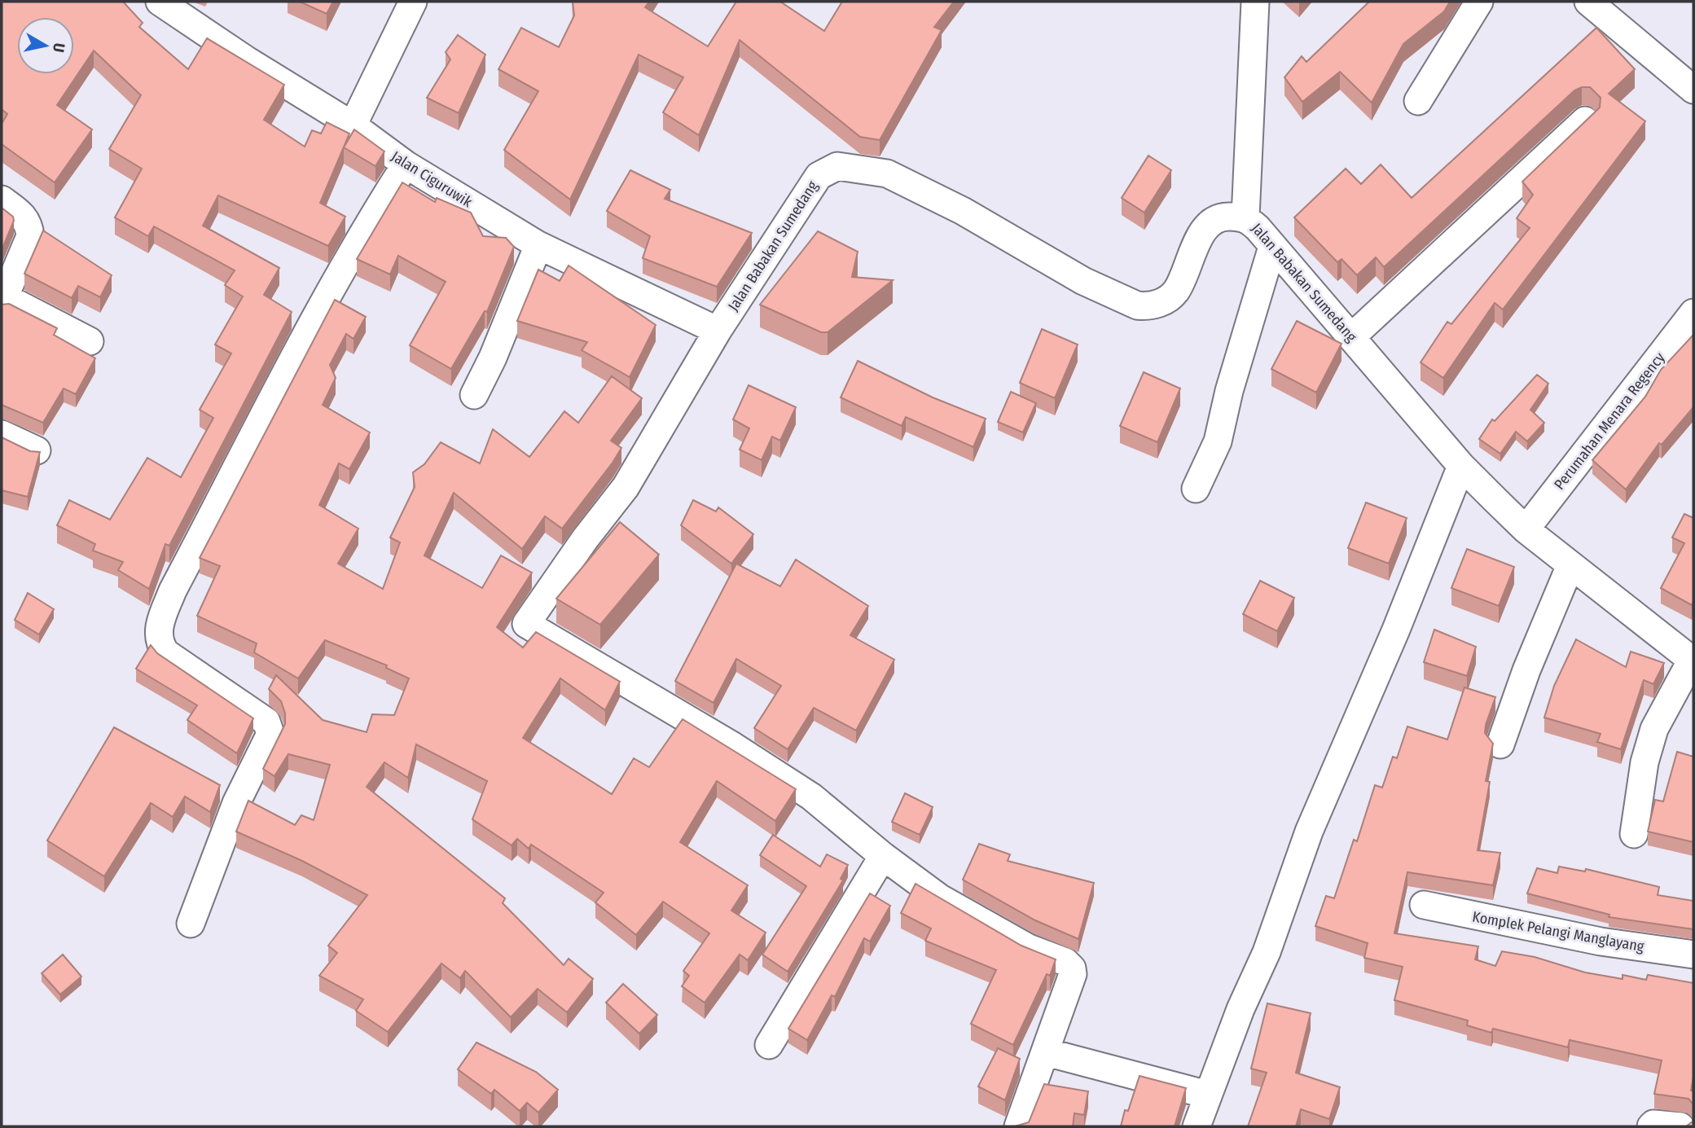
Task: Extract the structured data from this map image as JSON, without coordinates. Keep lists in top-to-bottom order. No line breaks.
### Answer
{"streets":{"street":["Jalan Ciguruwik","Jalan Babakan Sumedang","Perumahan Menara Regency","Komplek Pelangi Manglayang"]},"crossings":[["Jalan Ciguruwik","Jalan Babakan Sumedang"],["Jalan Babakan Sumedang","Perumahan Menara Regency"]],"north":"right"}
